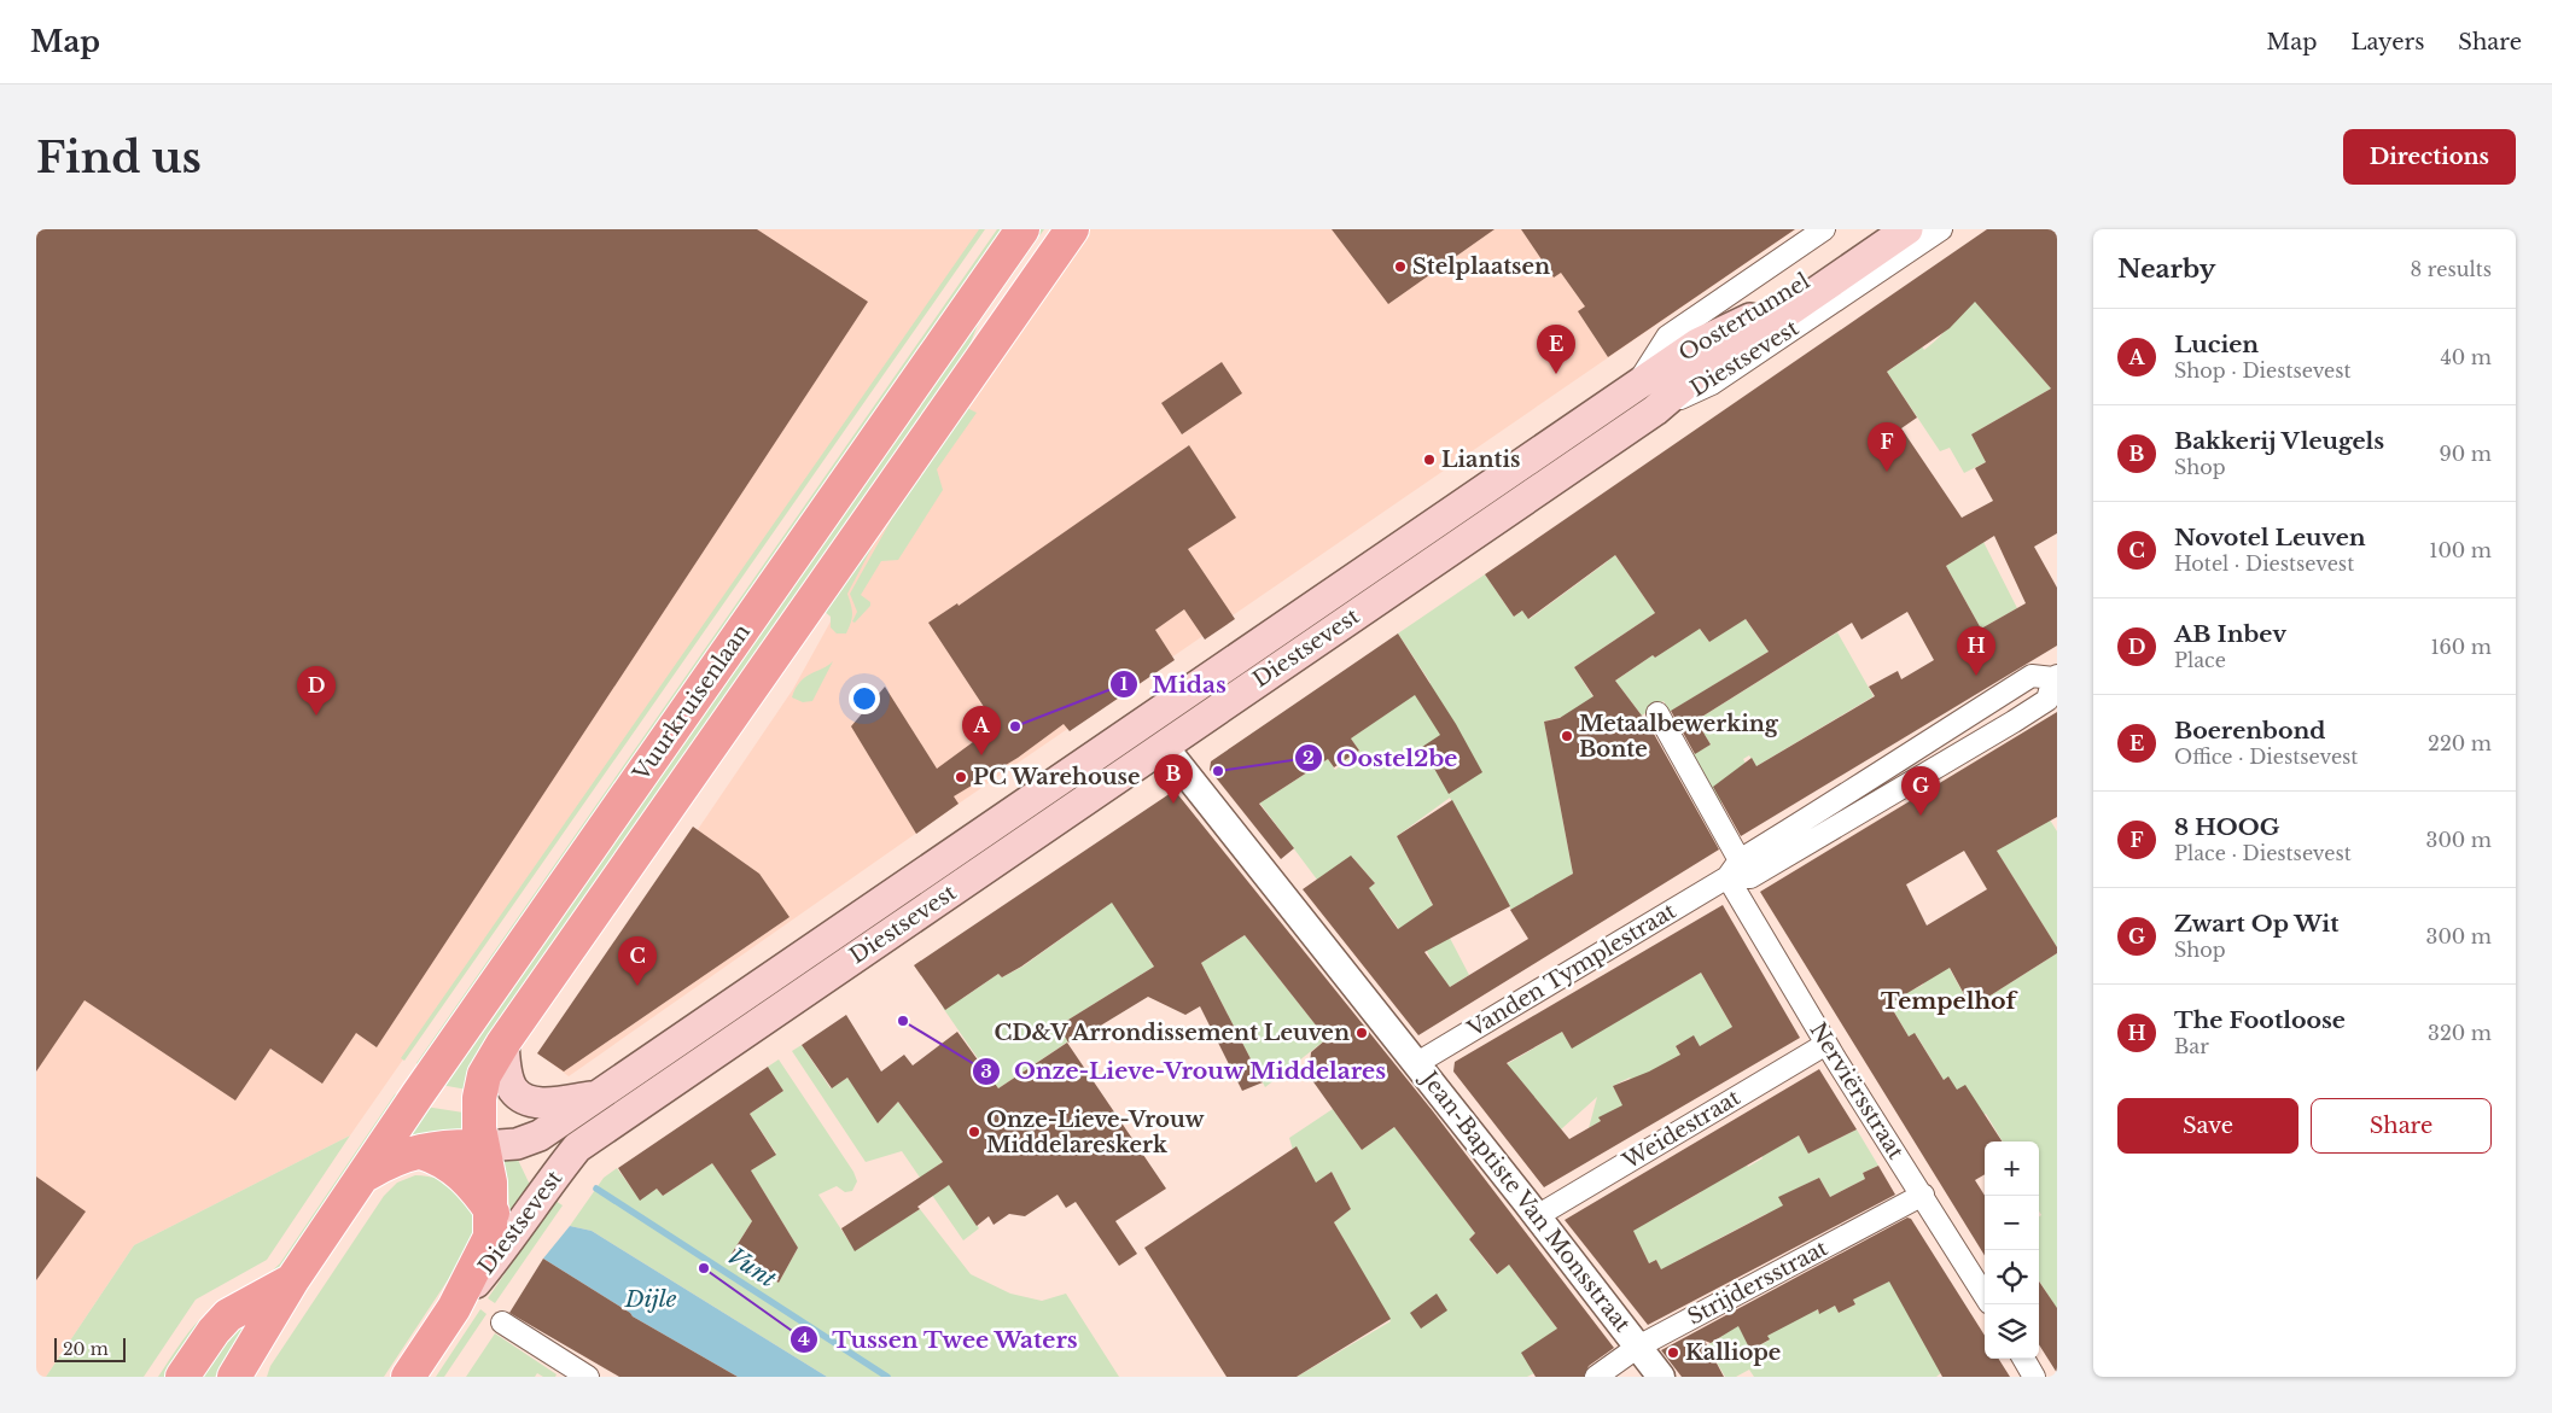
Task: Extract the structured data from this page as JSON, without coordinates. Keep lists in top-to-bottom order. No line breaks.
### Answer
{"streets":{"main road":["Oostertunnel","Diestsevest","Vuurkruisenlaan"],"street":["Vanden Tymplestraat","Nerviërsstraat","Weidestraat","Jean-Baptiste Van Monsstraat","Strijdersstraat"]},"crossings":[["Oostertunnel","Diestsevest"],["Diestsevest","Vuurkruisenlaan"],["Diestsevest","Jean-Baptiste Van Monsstraat"],["Vanden Tymplestraat","Nerviërsstraat"],["Vanden Tymplestraat","Jean-Baptiste Van Monsstraat"],["Nerviërsstraat","Weidestraat"],["Nerviërsstraat","Strijdersstraat"],["Weidestraat","Jean-Baptiste Van Monsstraat"],["Jean-Baptiste Van Monsstraat","Strijdersstraat"]],"districts":["Tempelhof"],"water":["Vunt","Dijle"],"places":["Stelplaatsen","Liantis","Midas","Metaalbewerking Bonte","Oostel2be","PC Warehouse","Onze-Lieve-Vrouw Middelares","CD&V Arrondissement Leuven","Onze-Lieve-Vrouw Middelareskerk","Tussen Twee Waters","Kalliope"],"scale_bar":"20 m","page":{"header":"Map","nav":["Map","Layers","Share"],"buttons":["Directions",["Save","Share"]],"title":"Find us","heading":["Nearby","8 results"],"list":[{"mark":"A","name":"Lucien","note":"Shop · Diestsevest","value":"40 m"},{"mark":"B","name":"Bakkerij Vleugels","note":"Shop","value":"90 m"},{"mark":"C","name":"Novotel Leuven","note":"Hotel · Diestsevest","value":"100 m"},{"mark":"D","name":"AB Inbev","note":"Place","value":"160 m"},{"mark":"E","name":"Boerenbond","note":"Office · Diestsevest","value":"220 m"},{"mark":"F","name":"8 HOOG","note":"Place · Diestsevest","value":"300 m"},{"mark":"G","name":"Zwart Op Wit","note":"Shop","value":"300 m"},{"mark":"H","name":"The Footloose","note":"Bar","value":"320 m"}],"pins":["E","F","H","D","A","B","G","C"],"map_buttons":["+","−"],"scale":"20 m"}}
